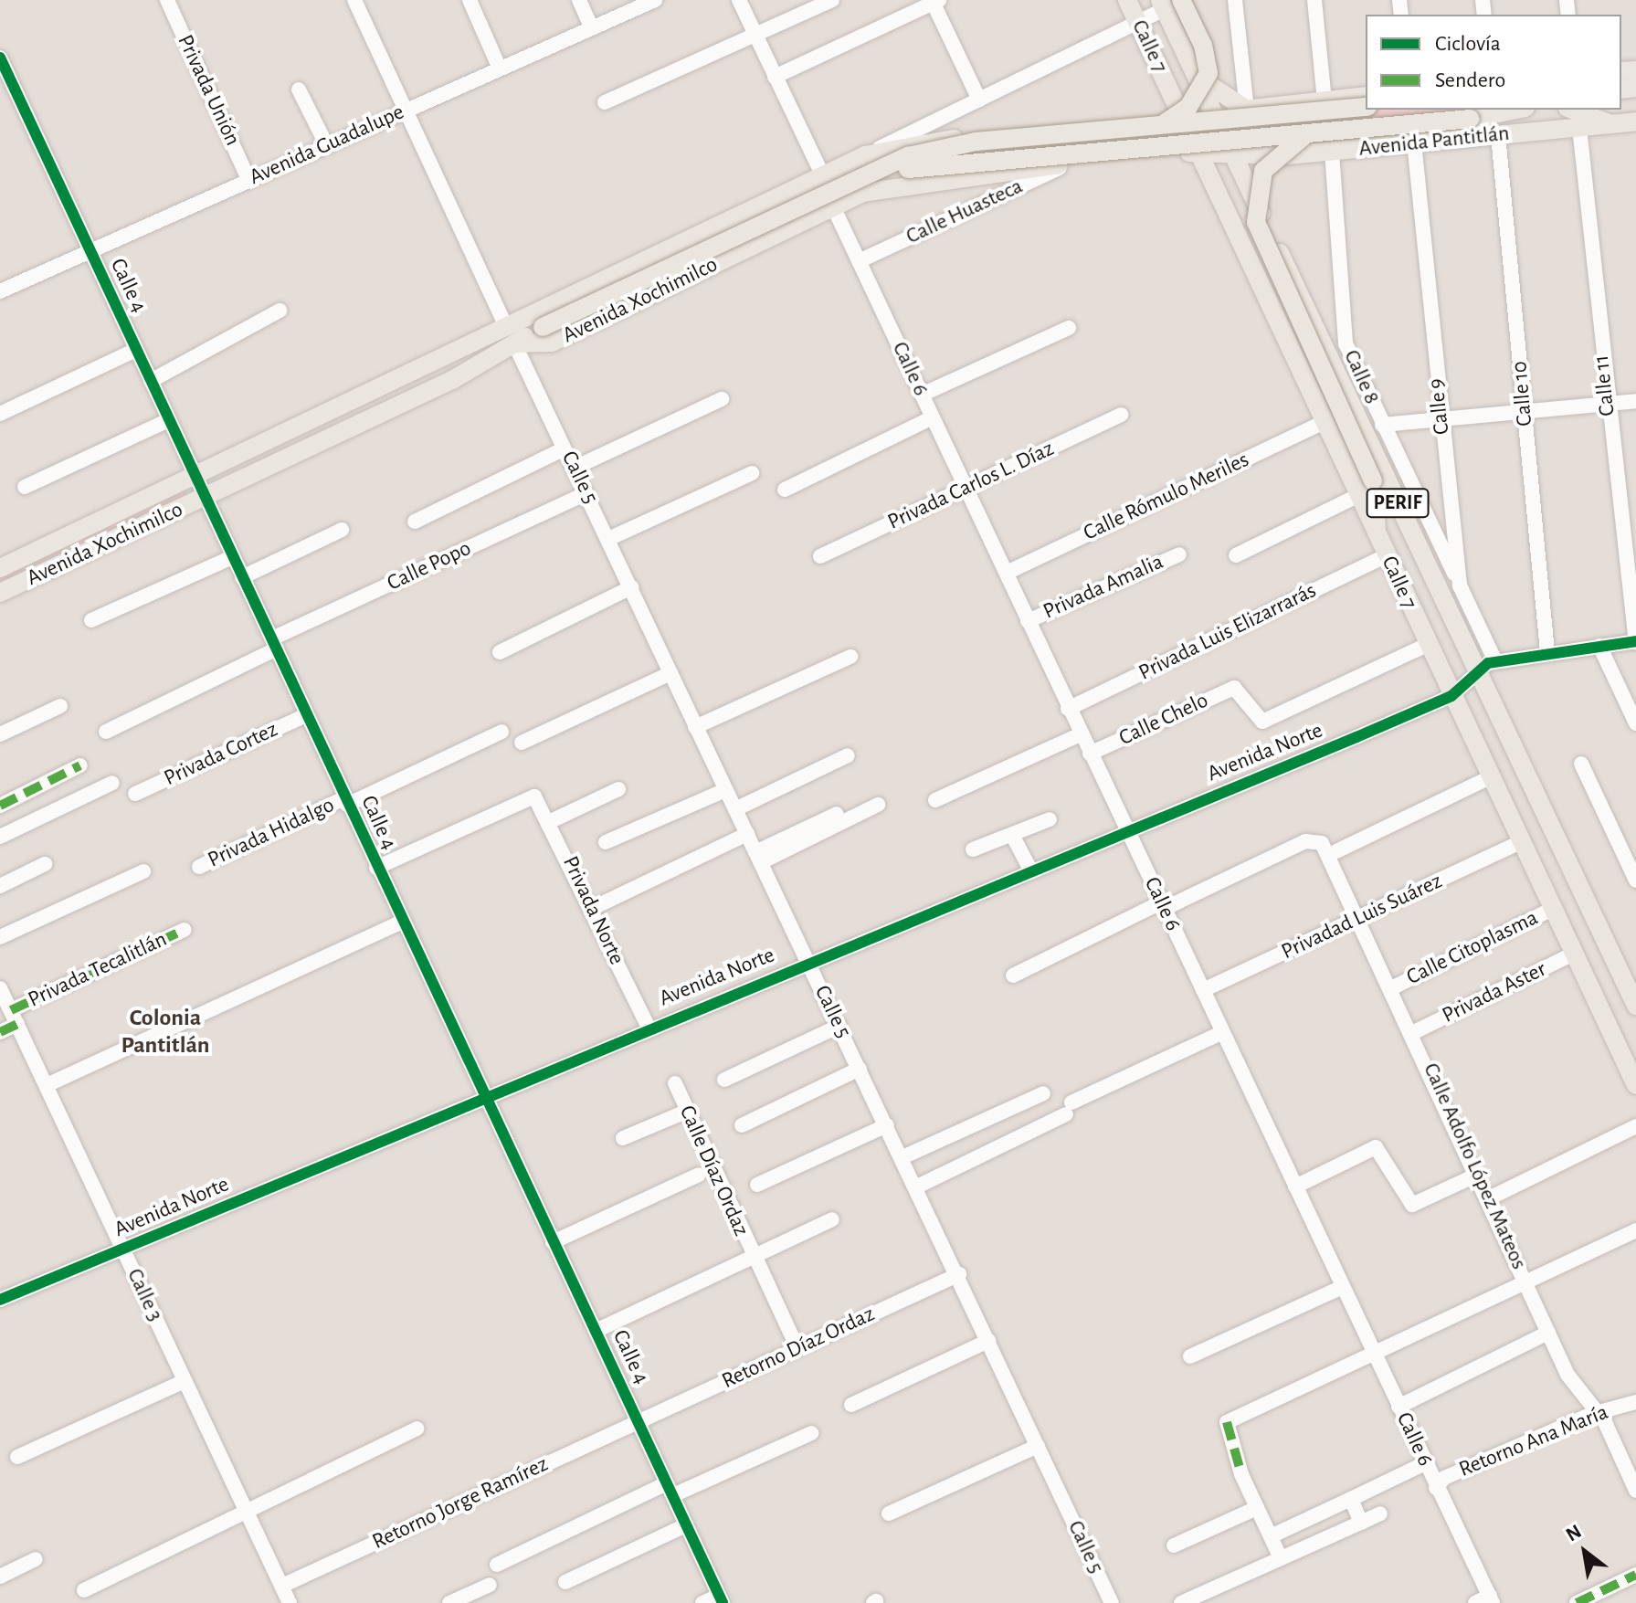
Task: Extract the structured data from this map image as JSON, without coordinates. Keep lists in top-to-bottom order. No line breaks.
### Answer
{"streets":{"main road":["Calle 7","Avenida Pantitlán","Avenida Xochimilco","PERIF"],"street":["Privada Unión","Avenida Guadalupe","Calle Huasteca","Calle 4","Calle 6","Calle 8","Calle 11","Calle 10","Calle 9","Calle 5","Privada Carlos L. Díaz","Calle Rómulo Meriles","Calle Popo","Privada Amalia","Privada Luis Elizarrarás","Calle Chelo","Avenida Norte","Privada Cortez","Privada Hidalgo","Privada Norte","Privadad Luis Suárez","Calle Citoplasma","Privada Tecalitlán","Privada Aster","Calle Adolfo López Mateos","Calle Díaz Ordaz","Calle 3","Retorno Díaz Ordaz","Retorno Ana María","Retorno Jorge Ramírez"]},"crossings":[["Calle 7","Avenida Pantitlán"],["Calle 7","Avenida Xochimilco"],["Calle 7","Calle Rómulo Meriles"],["Calle 7","Privada Luis Elizarrarás"],["Calle 7","Calle Chelo"],["Calle 7","Avenida Norte"],["Calle 7","Privadad Luis Suárez"],["Calle 7","Calle Citoplasma"],["Calle 7","Privada Aster"],["Privada Unión","Avenida Guadalupe"],["Avenida Pantitlán","Avenida Xochimilco"],["Avenida Pantitlán","Calle 8"],["Avenida Pantitlán","Calle 11"],["Avenida Pantitlán","Calle 10"],["Avenida Pantitlán","Calle 9"],["Avenida Guadalupe","Calle 4"],["Calle Huasteca","Avenida Xochimilco"],["Calle Huasteca","Calle 6"],["Calle 4","Avenida Xochimilco"],["Calle 4","Calle Popo"],["Calle 4","Avenida Norte"],["Calle 4","Privada Cortez"],["Calle 4","Privada Hidalgo"],["Calle 4","Privada Norte"],["Calle 4","Retorno Díaz Ordaz"],["Calle 4","Retorno Jorge Ramírez"],["Avenida Xochimilco","Calle 6"],["Avenida Xochimilco","Calle 5"],["Calle 6","Privada Carlos L. Díaz"],["Calle 6","Calle Rómulo Meriles"],["Calle 6","Privada Amalia"],["Calle 6","Privada Luis Elizarrarás"],["Calle 6","Calle Chelo"],["Calle 6","Avenida Norte"],["Calle 6","Privadad Luis Suárez"],["Calle 6","Calle Adolfo López Mateos"],["Calle 6","Retorno Ana María"],["Calle 8","Calle 9"],["Calle 5","Calle Popo"],["Calle 5","Avenida Norte"],["Calle 5","Retorno Díaz Ordaz"],["Avenida Norte","Privada Norte"],["Avenida Norte","Calle 3"],["Privadad Luis Suárez","Calle Adolfo López Mateos"],["Calle Citoplasma","Calle Adolfo López Mateos"],["Privada Tecalitlán","Calle 3"],["Privada Aster","Calle Adolfo López Mateos"],["Calle Adolfo López Mateos","Retorno Ana María"],["Calle Díaz Ordaz","Retorno Díaz Ordaz"],["Calle 3","Retorno Jorge Ramírez"],["Retorno Díaz Ordaz","Retorno Jorge Ramírez"]],"districts":["Colonia Pantitlán"],"legend":["Ciclovía","Sendero"],"north":"top left"}
